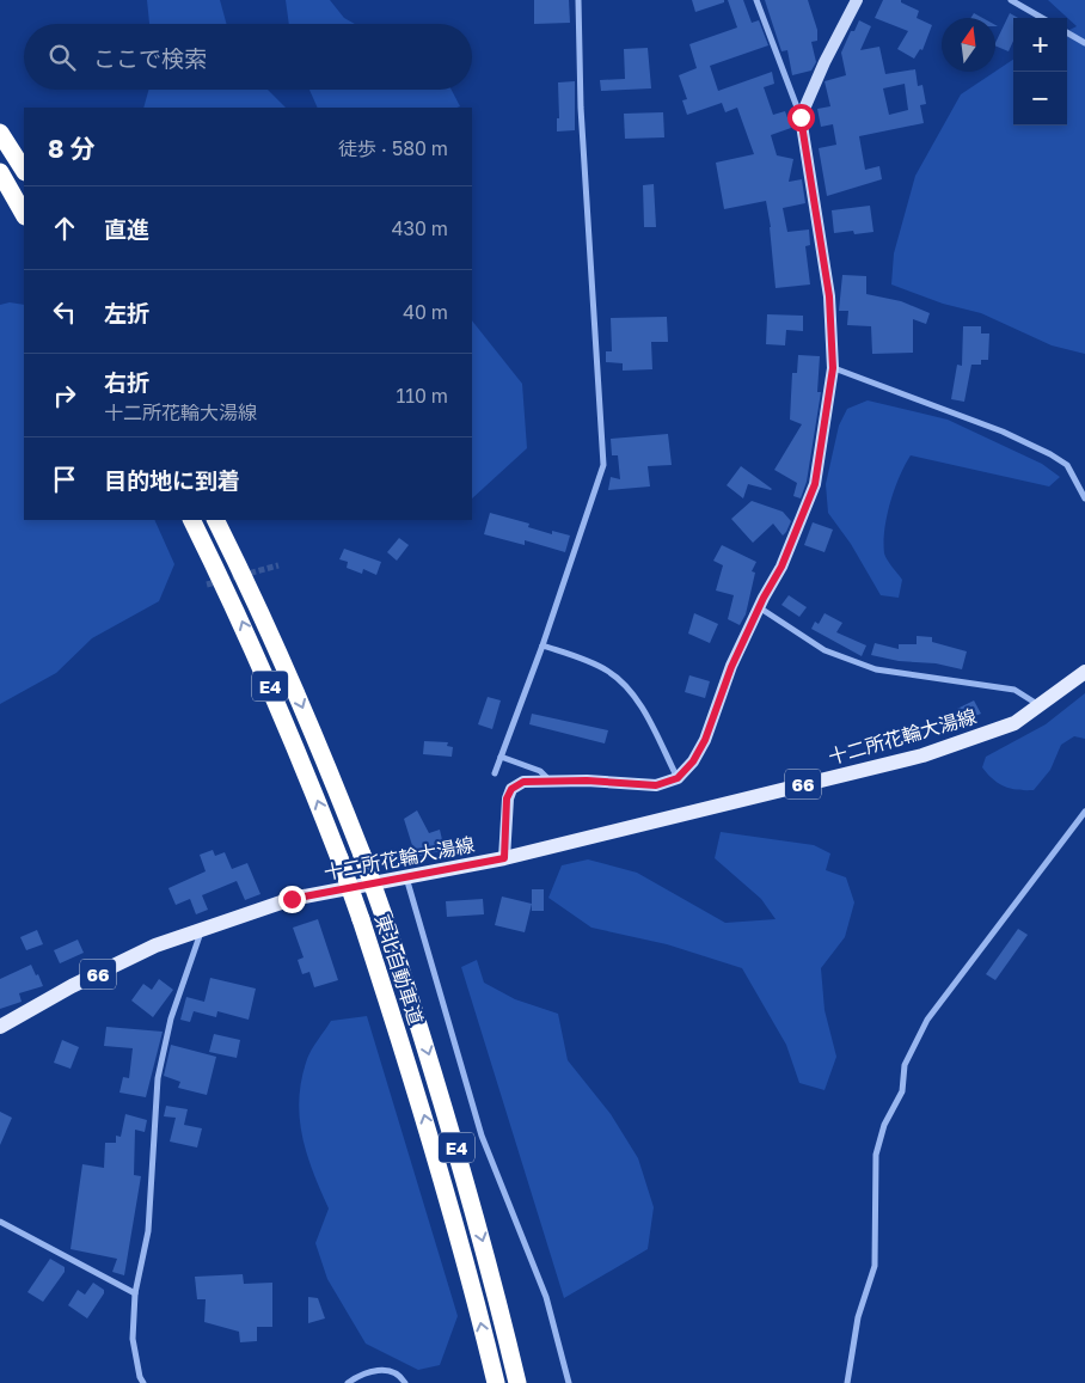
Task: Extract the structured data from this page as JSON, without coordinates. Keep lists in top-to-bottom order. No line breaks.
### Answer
{"streets":{"highway":["E4","東北自動車道"],"main road":["十二所花輪大湯線","66"]},"north":"top","page":{"map_buttons":["+","−"],"search":"ここで検索","heading":["8 分","徒歩 · 580 m"],"list":[["直進","430 m"],["左折","40 m"],["右折","十二所花輪大湯線","110 m"],"目的地に到着"]}}
